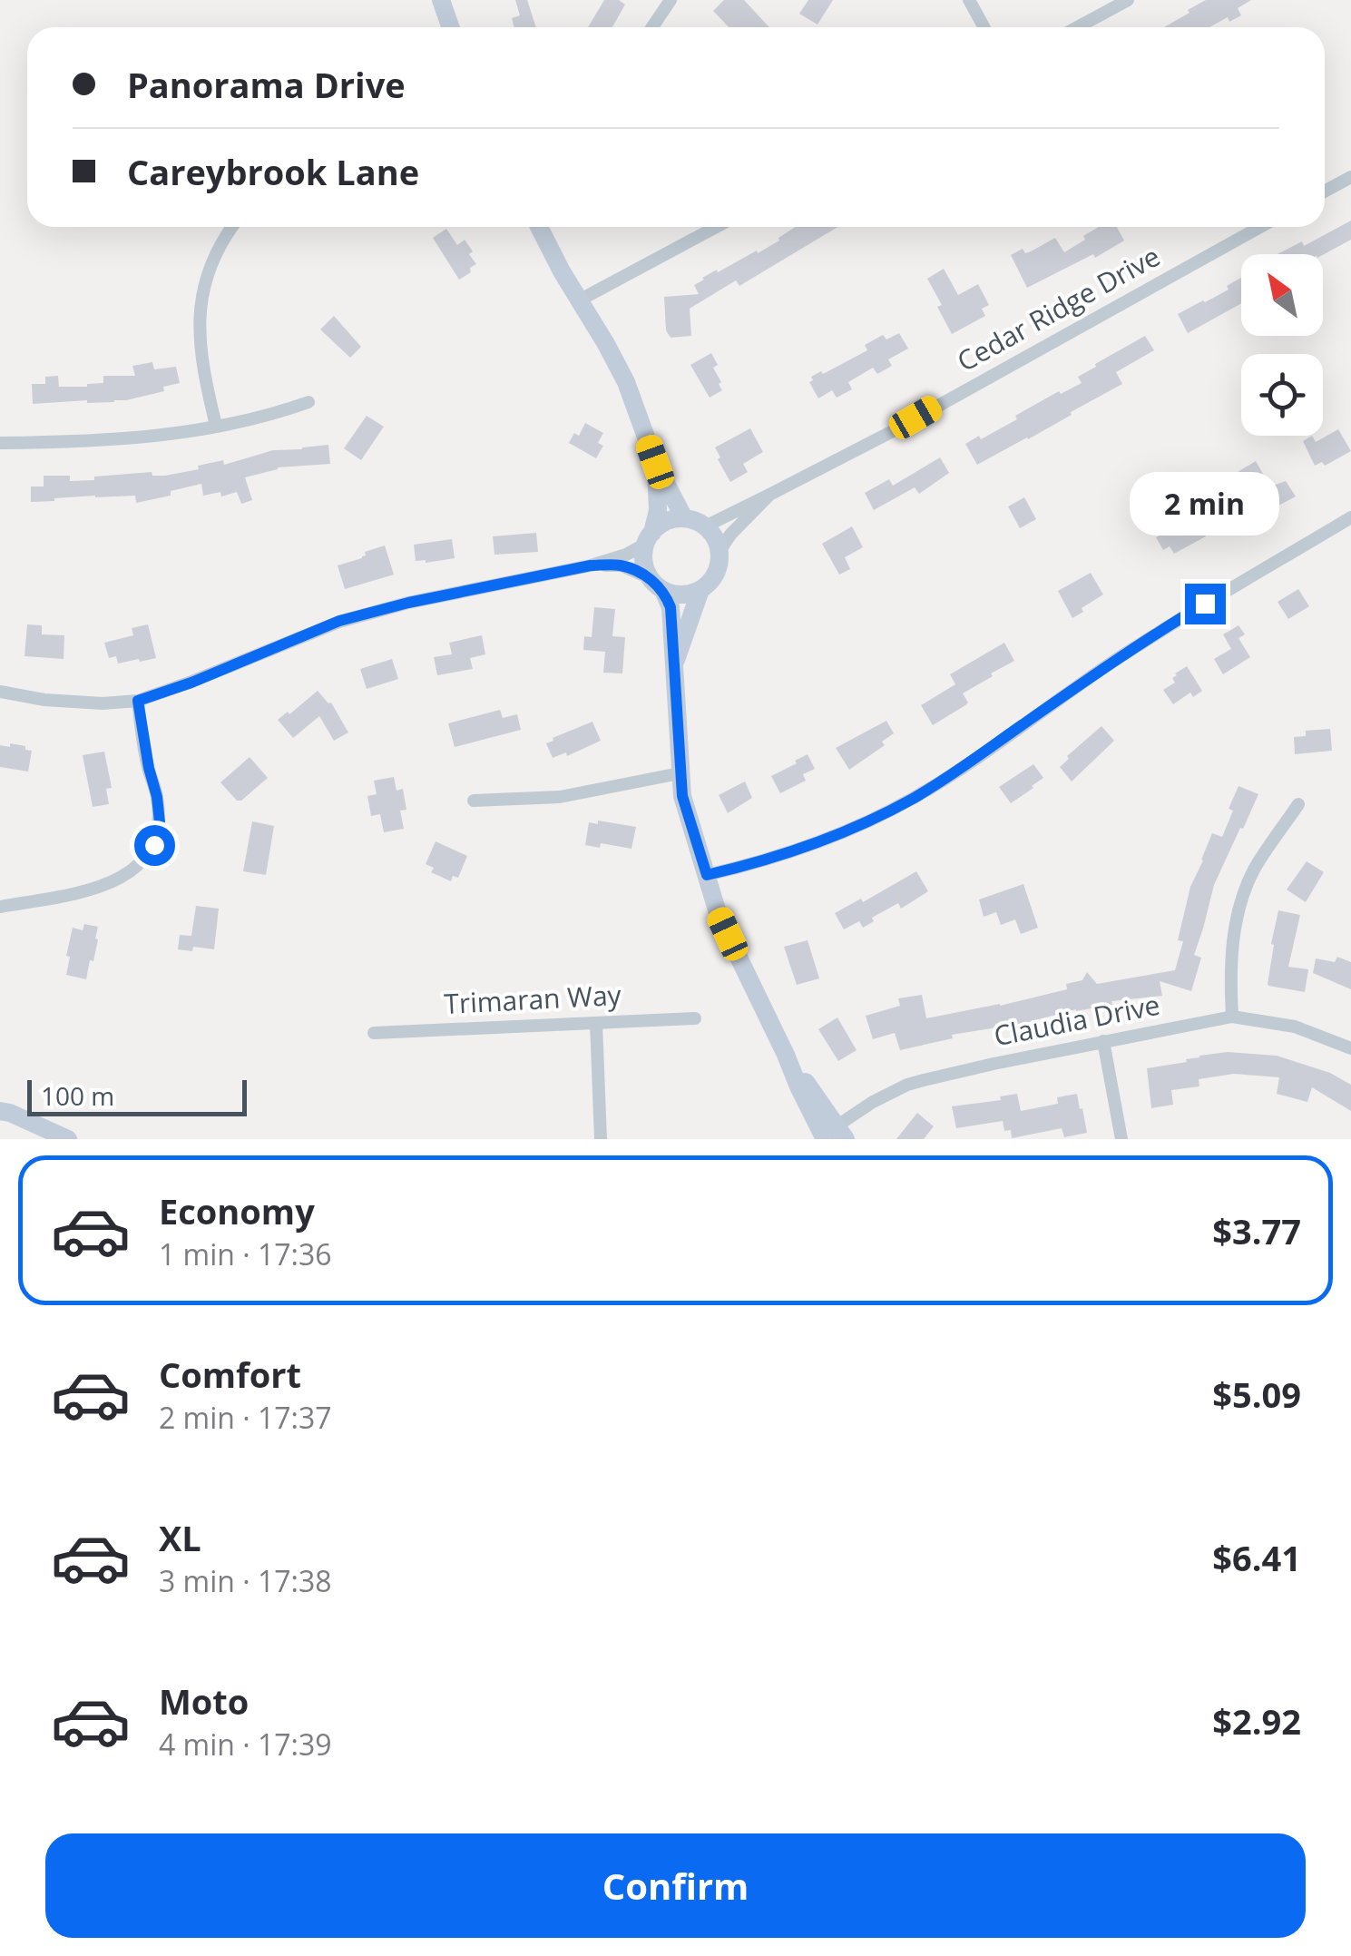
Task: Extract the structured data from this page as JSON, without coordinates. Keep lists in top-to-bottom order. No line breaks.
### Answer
{"streets":{"street":["Cedar Ridge Drive","Trimaran Way","Claudia Drive"]},"scale_bar":"100 m","north":"top left","page":{"banner":["Panorama Drive","Careybrook Lane"],"bubble":"2 min","scale":"100 m","list":[{"name":"Economy","note":"1 min · 17:36","value":"$3.77"},{"name":"Comfort","note":"2 min · 17:37","value":"$5.09"},{"name":"XL","note":"3 min · 17:38","value":"$6.41"},{"name":"Moto","note":"4 min · 17:39","value":"$2.92"}],"buttons":"Confirm"}}
